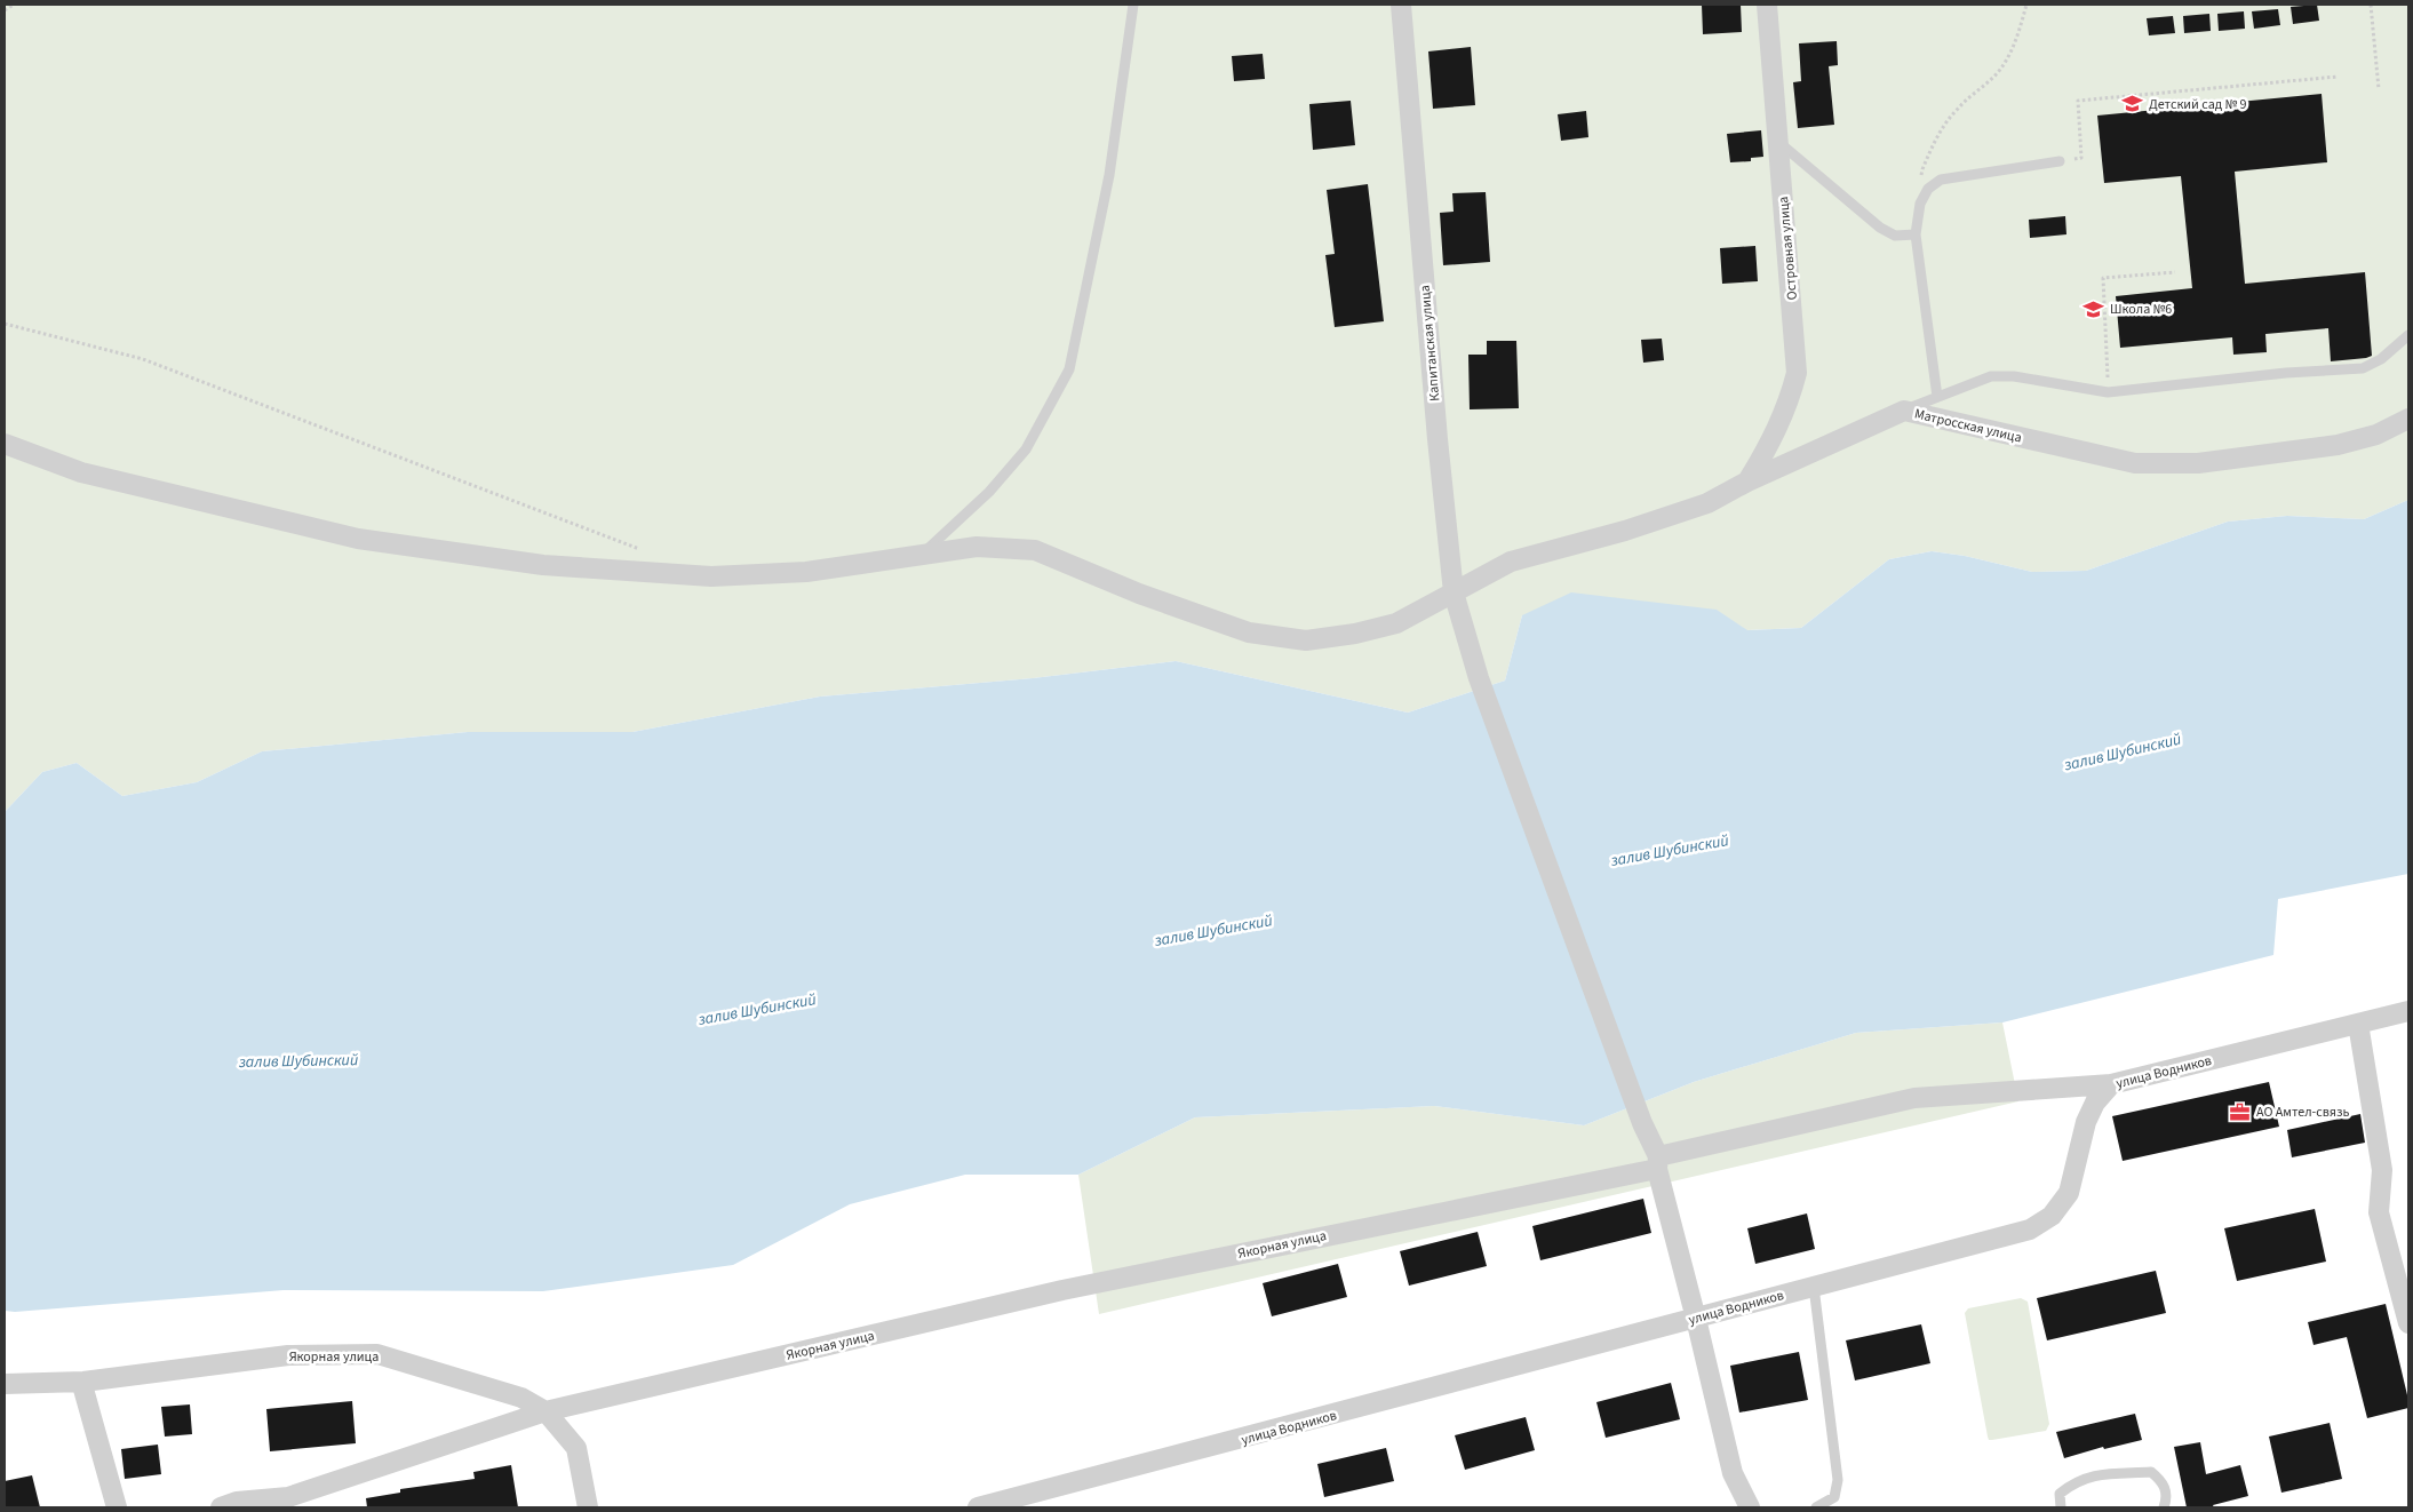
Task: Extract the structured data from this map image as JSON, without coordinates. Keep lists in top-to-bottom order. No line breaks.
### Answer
{"streets":{"street":["Островная улица","Капитанская улица","Матросская улица","улица Водников","Якорная улица"]},"crossings":[["Островная улица","Матросская улица"],["Капитанская улица","Матросская улица"],["Капитанская улица","улица Водников"],["Капитанская улица","Якорная улица"],["улица Водников","Якорная улица"]],"water":["залив Шубинский"],"places":{"school or university":["Детский сад № 9","Школа №6"],"office":["АО Амтел-связь"]}}
